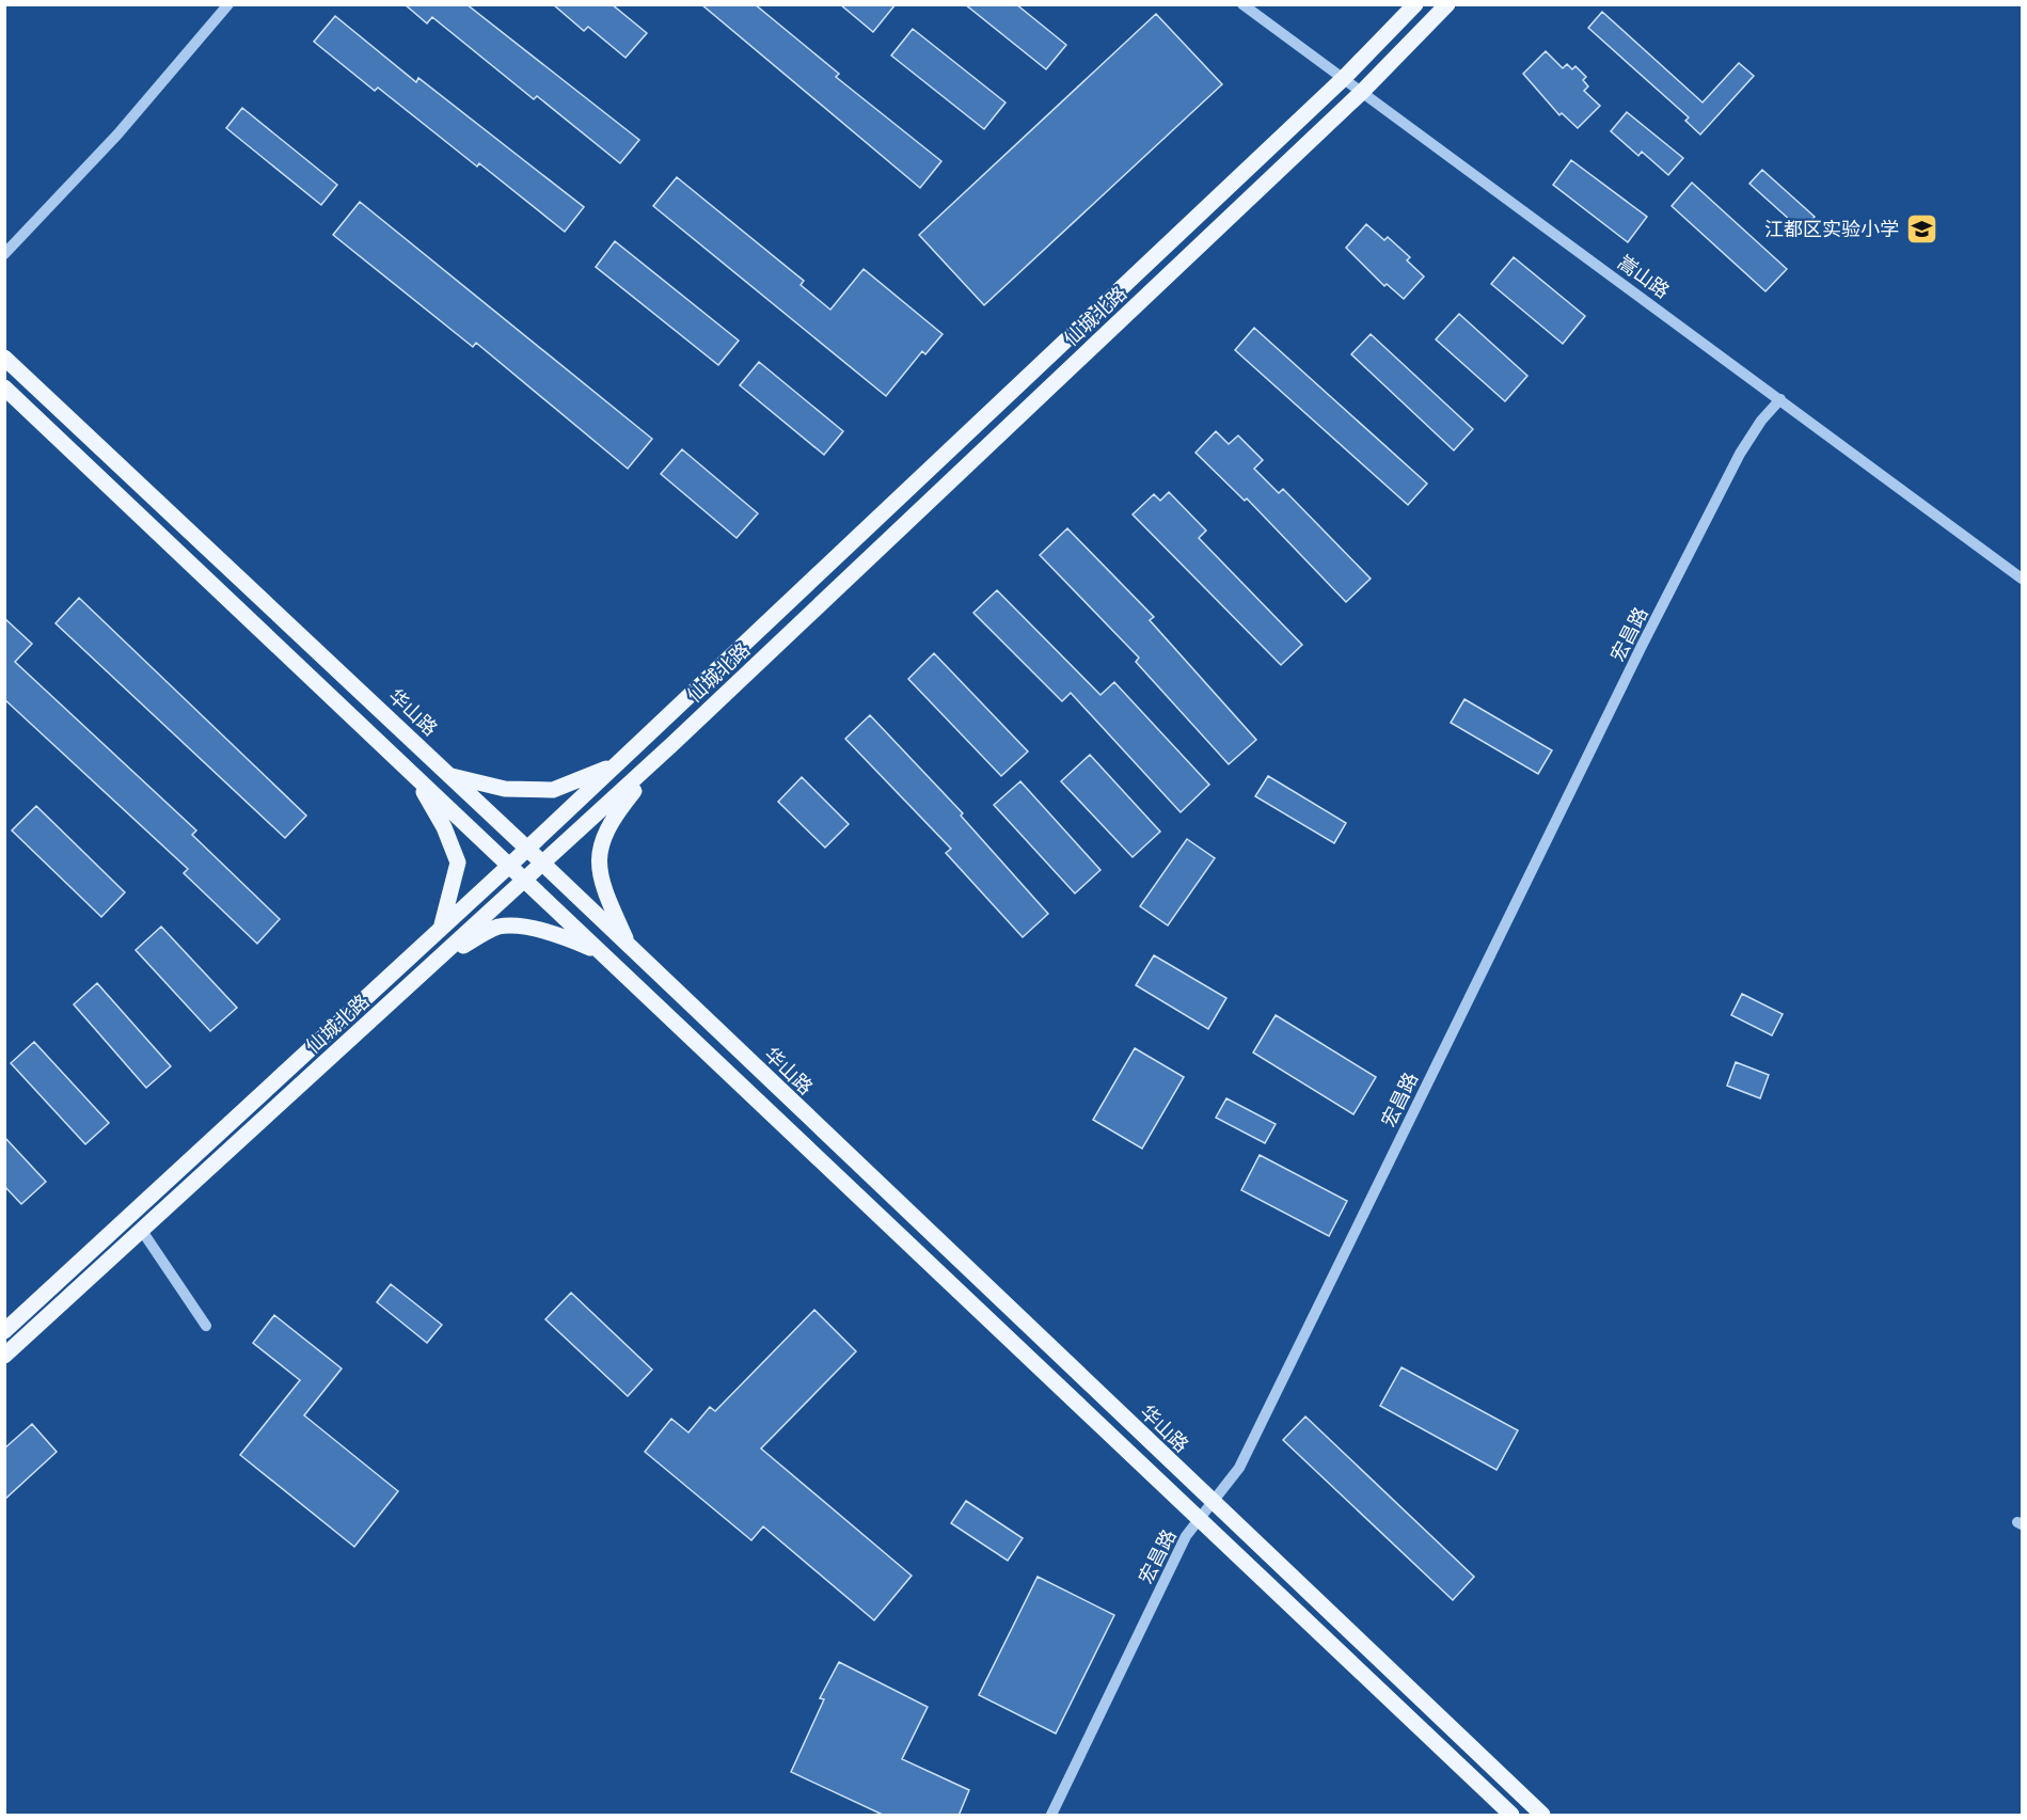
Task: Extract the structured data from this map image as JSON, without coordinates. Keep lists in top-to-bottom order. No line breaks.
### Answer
{"streets":{"main road":["仙城北路","华山路"],"street":["嵩山路","宏昌路"]},"crossings":[["嵩山路","仙城北路"],["嵩山路","宏昌路"],["仙城北路","华山路"],["宏昌路","华山路"]],"places":{"school or university":["江都区实验小学"]}}
